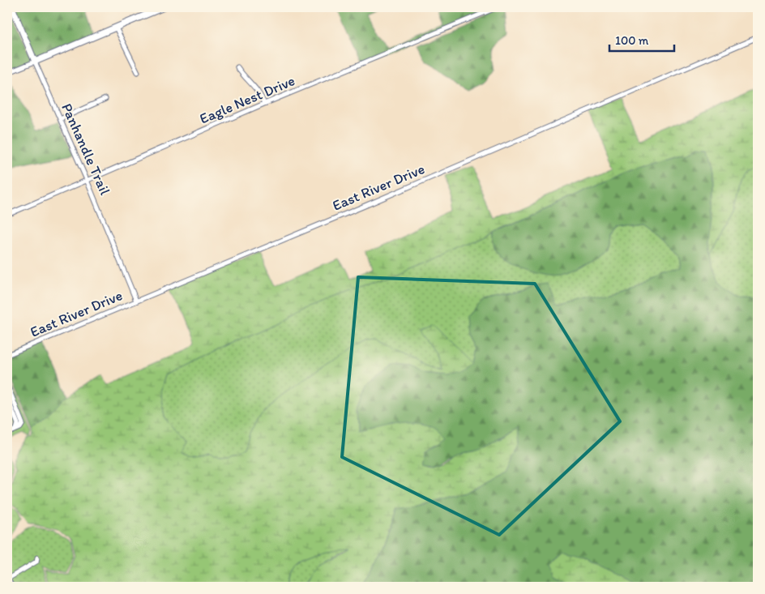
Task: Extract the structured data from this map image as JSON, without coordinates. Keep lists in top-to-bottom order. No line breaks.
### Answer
{"streets":{"street":["Eagle Nest Drive","Panhandle Trail","East River Drive"]},"crossings":[["Eagle Nest Drive","Panhandle Trail"],["Panhandle Trail","East River Drive"]],"scale_bar":"100 m"}
